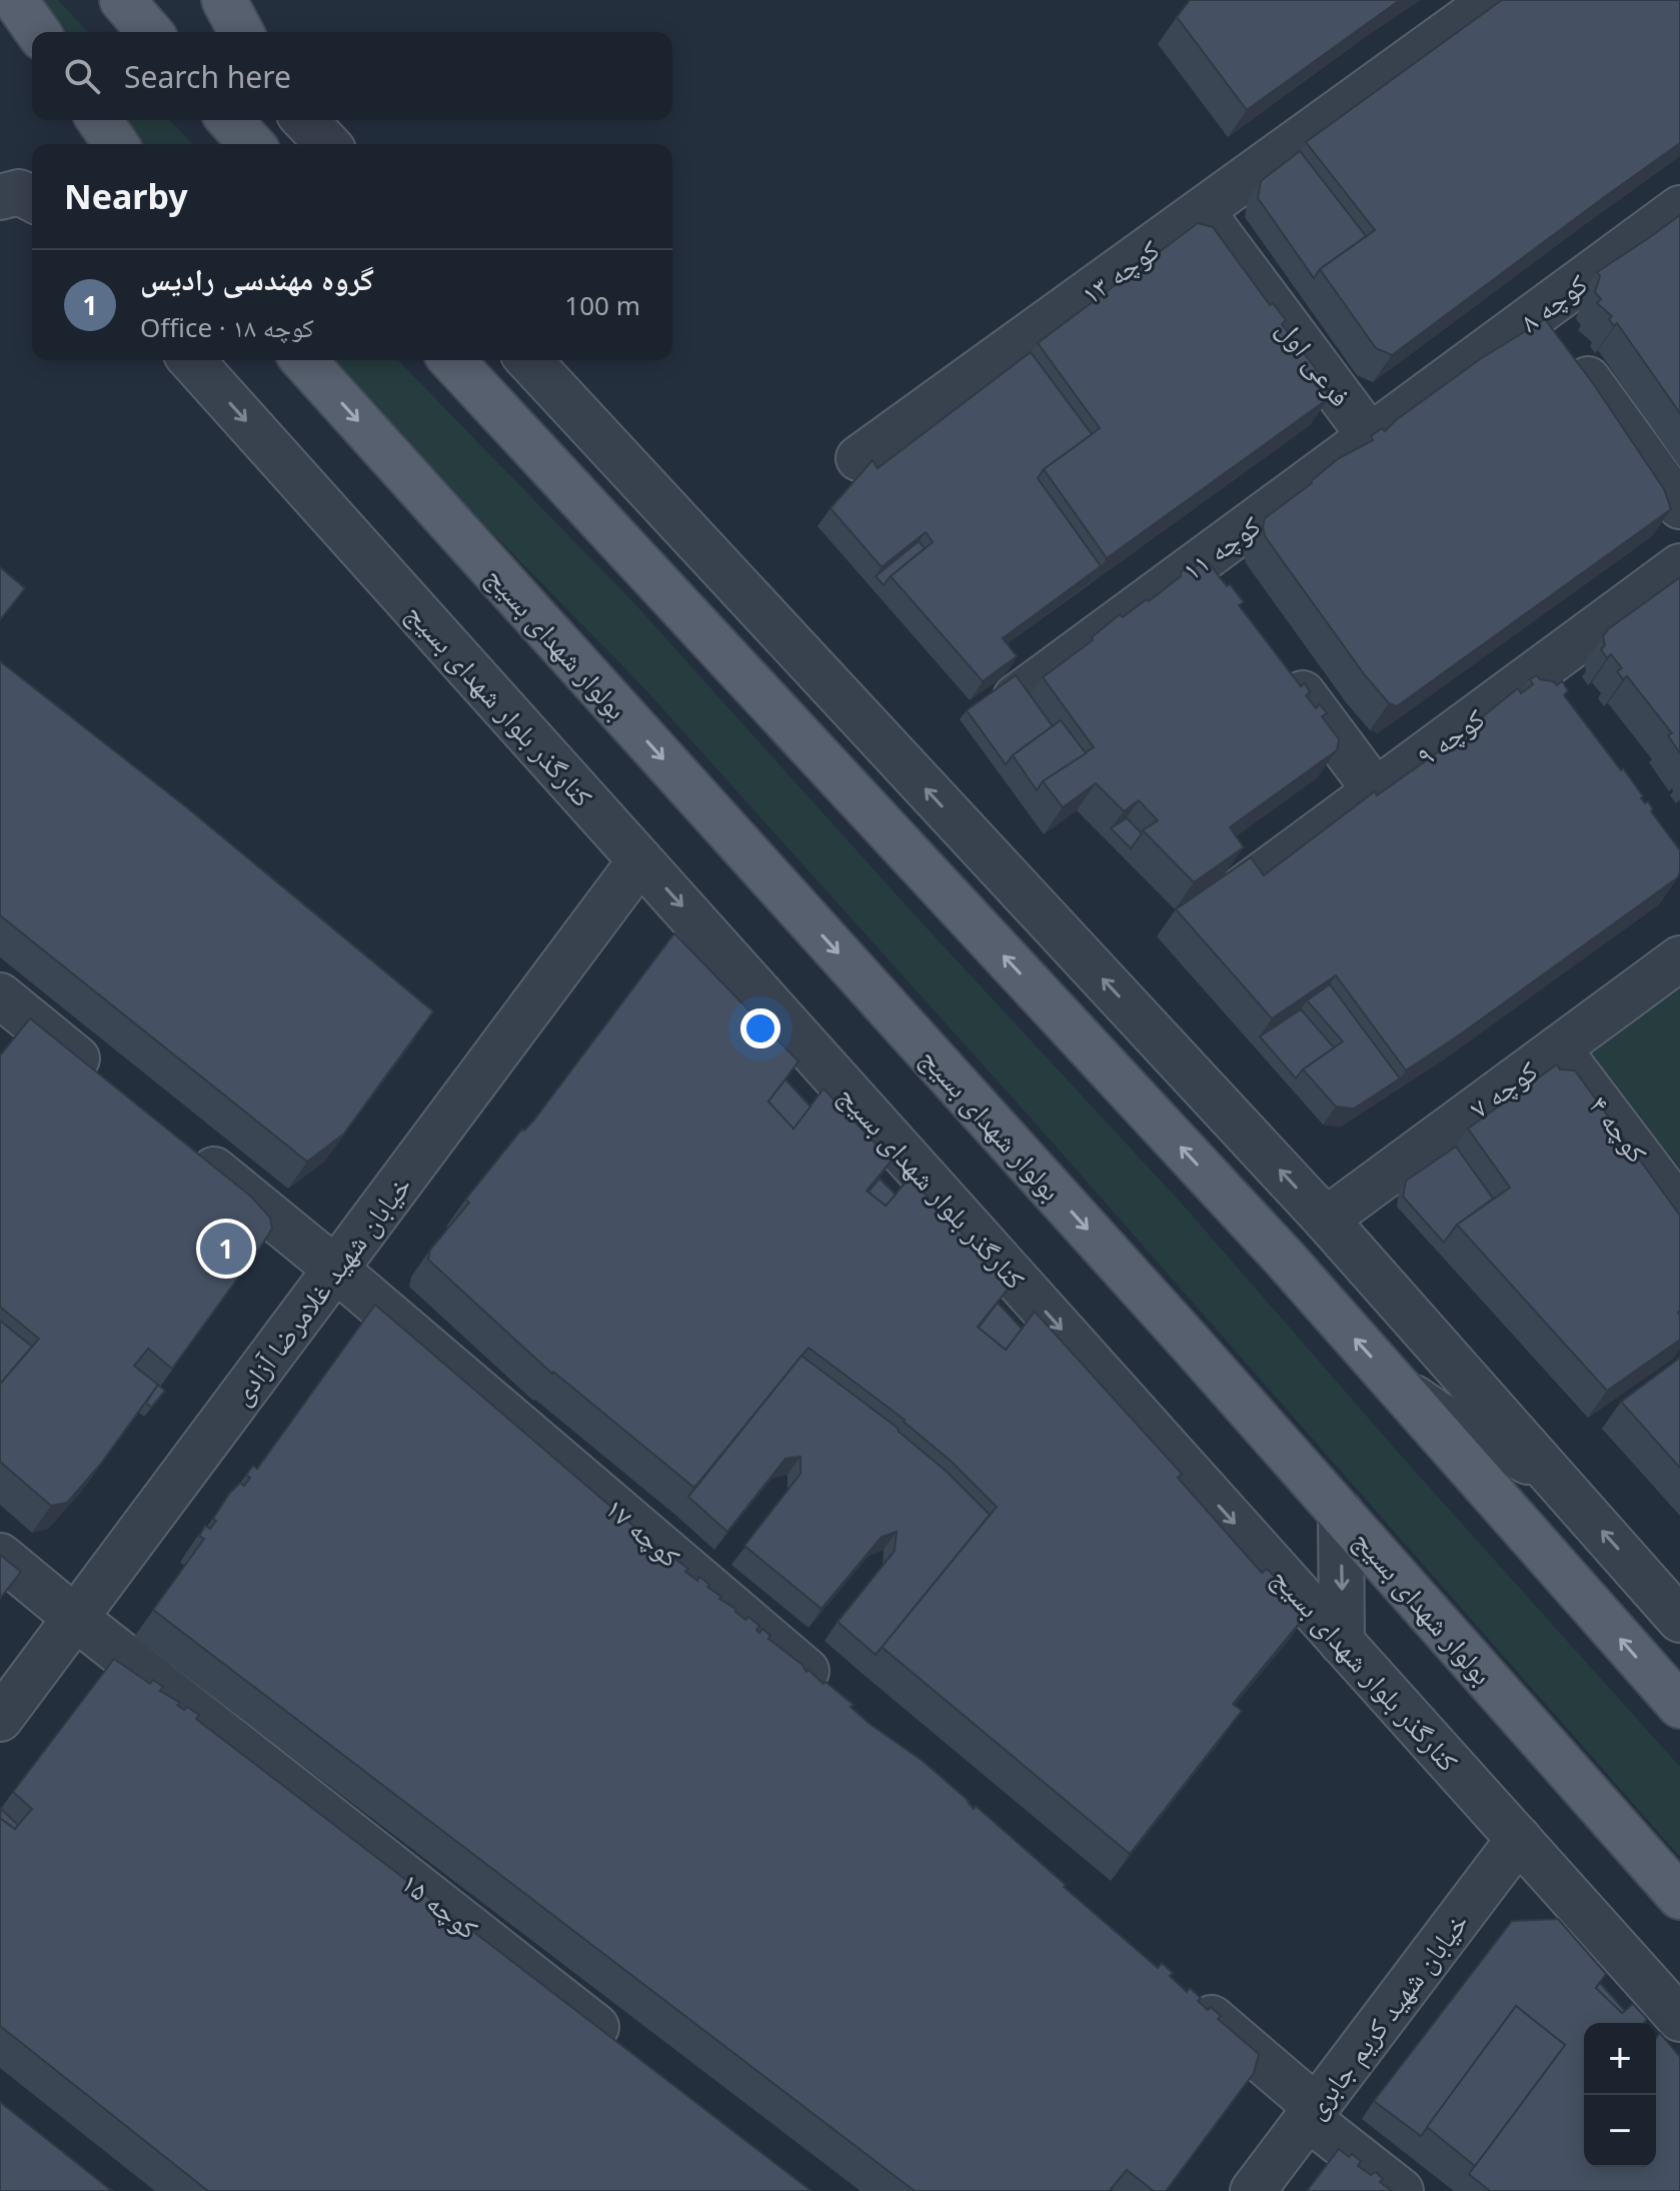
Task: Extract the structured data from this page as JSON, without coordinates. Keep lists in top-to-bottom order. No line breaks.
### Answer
{"streets":{"main road":["بولوار شهدای بسیج"],"street":["کوچه ۱۳","کوچه ۸","فرعی اول","کوچه ۱۱","کنارگذر بلوار شهدای بسیج","کوچه ۹","کوچه ۷","کوچه ۴","خیابان شهید غلامرضا آزادی","کوچه ۱۷","کوچه ۱۵","خیابان شهید کریم جابری"]},"crossings":[["کوچه ۱۳","فرعی اول"],["کوچه ۸","کوچه ۱۱"],["فرعی اول","کوچه ۱۱"],["کنارگذر بلوار شهدای بسیج","خیابان شهید غلامرضا آزادی"],["کنارگذر بلوار شهدای بسیج","خیابان شهید کریم جابری"],["کوچه ۷","کوچه ۴"],["خیابان شهید غلامرضا آزادی","کوچه ۱۷"],["خیابان شهید غلامرضا آزادی","کوچه ۱۵"]],"page":{"search":"Search here","heading":"Nearby","list":[{"mark":"1","name":"گروه مهندسی رادیس","note":"Office · کوچه ۱۸","value":"100 m"}],"pins":"1","map_buttons":["+","−"]}}
